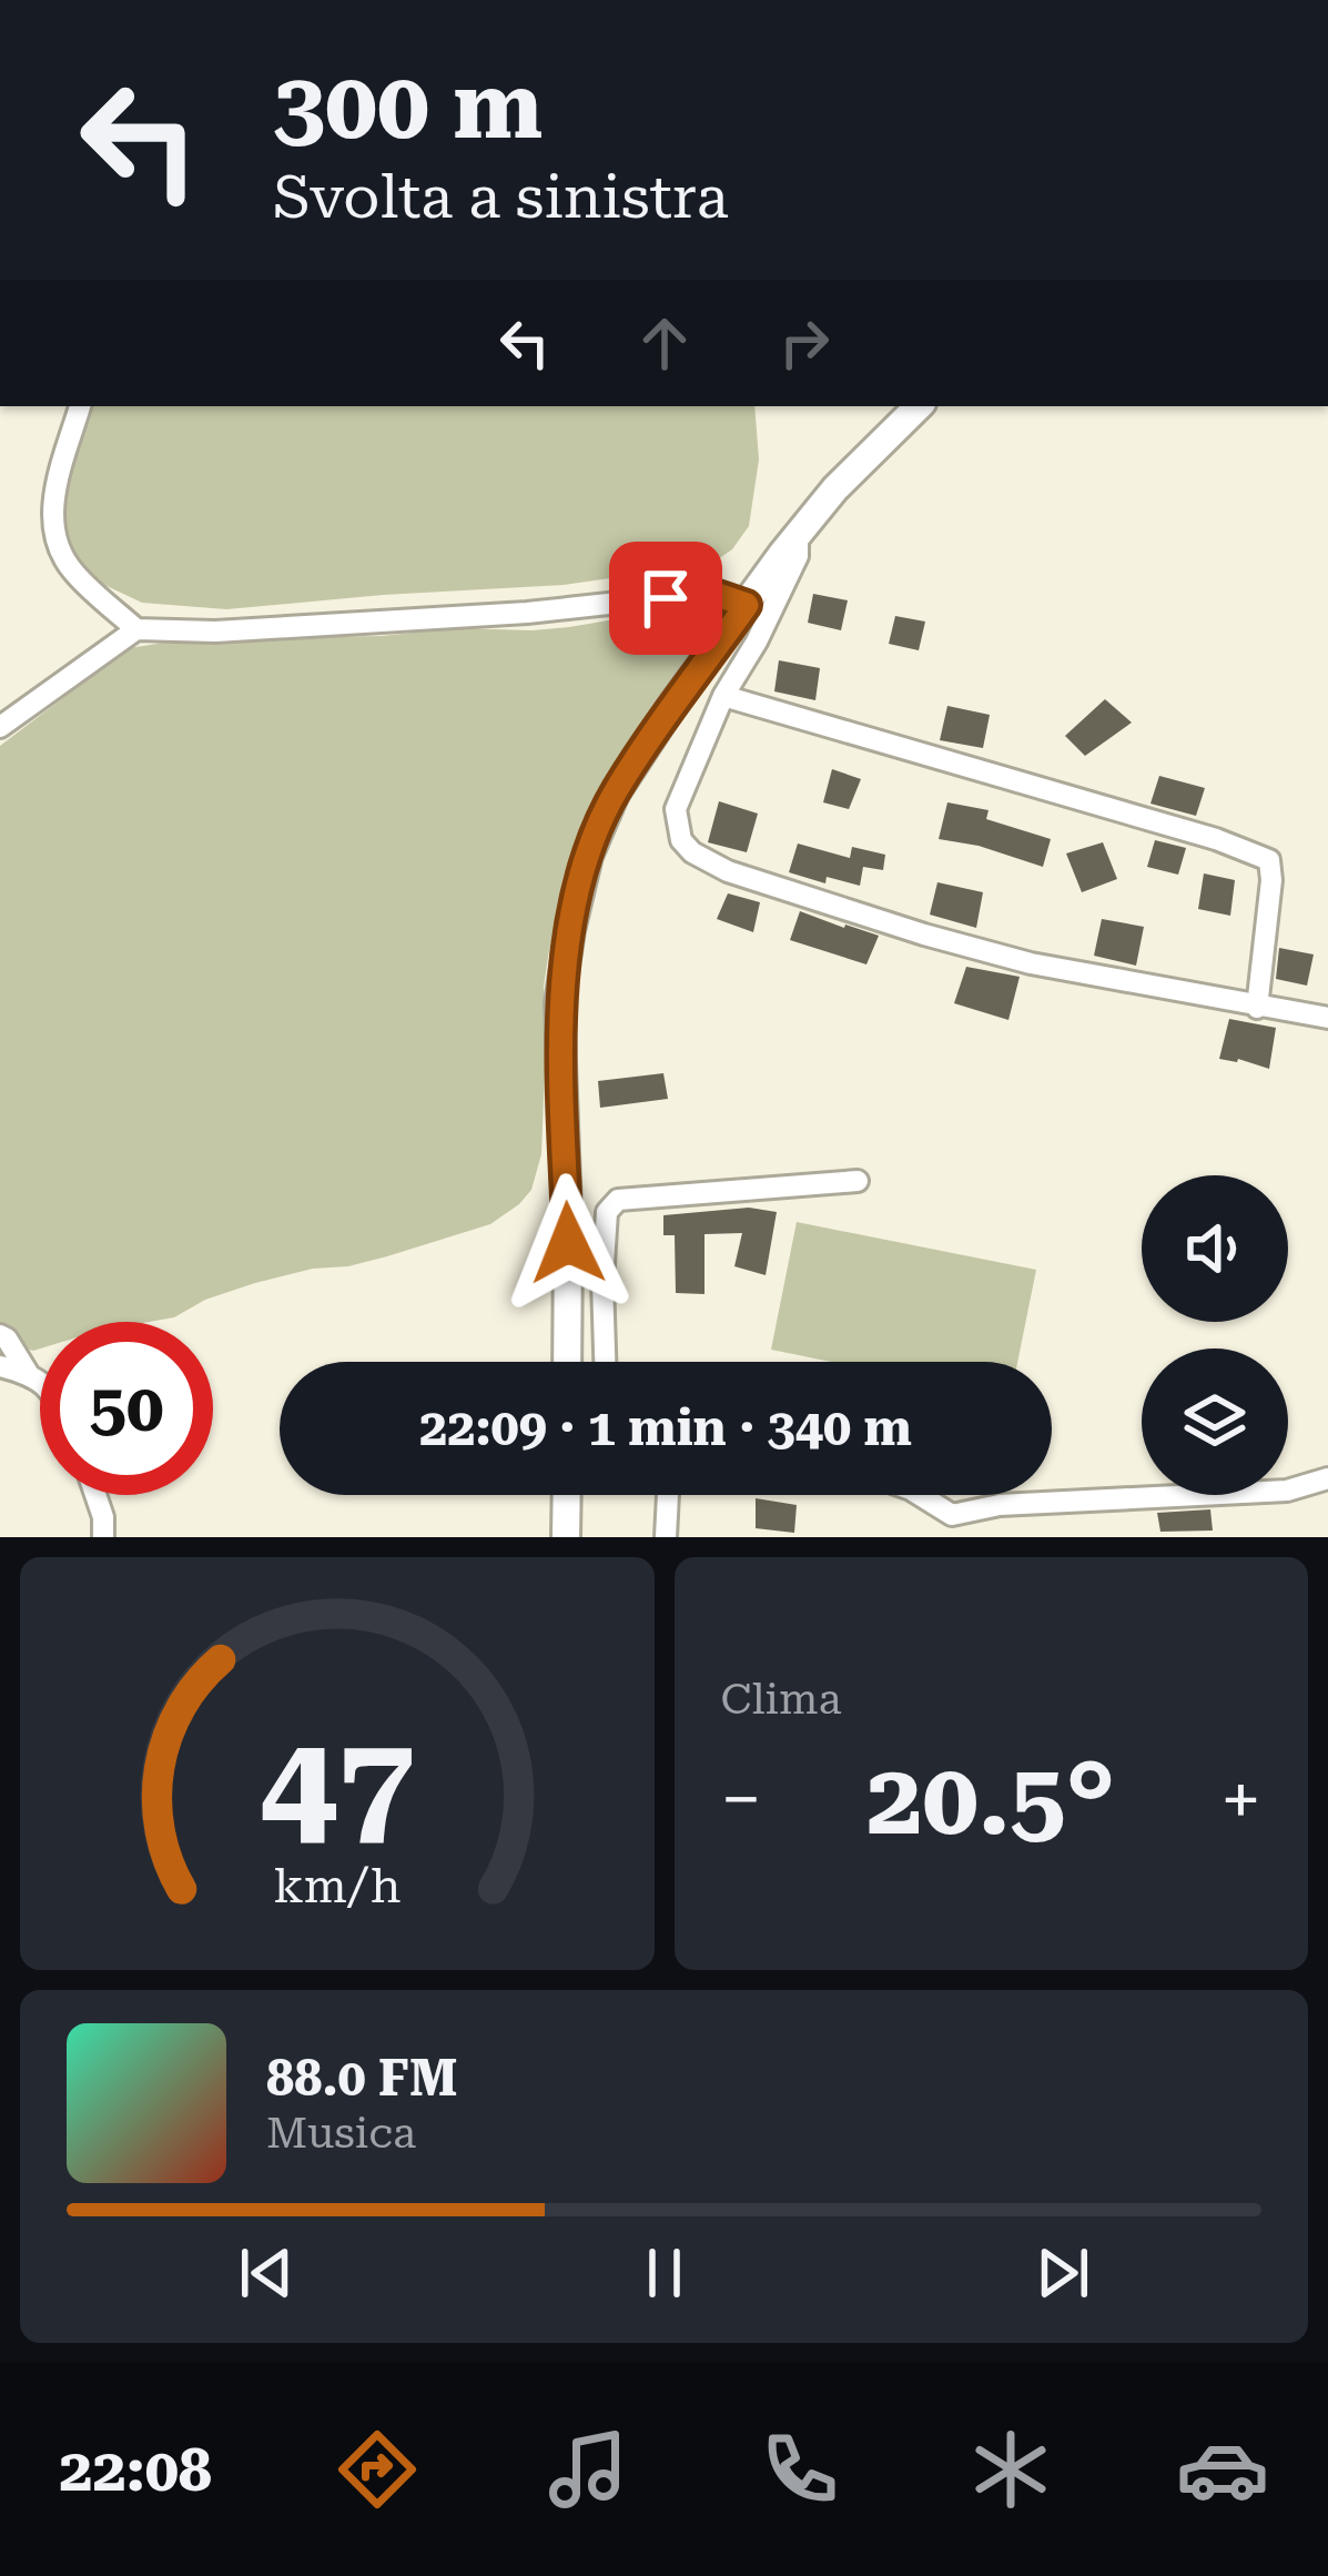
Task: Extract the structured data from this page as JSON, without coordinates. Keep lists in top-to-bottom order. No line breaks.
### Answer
{"page":{"turn":["300 m","Svolta a sinistra"],"limit":"50","trip":"22:09 · 1 min · 340 m","tile":"Clima","heat":["−","20.5°","+"],"song":["88.0 FM","Musica"],"tabs":"22:08","gauge":["47","km/h"]}}
